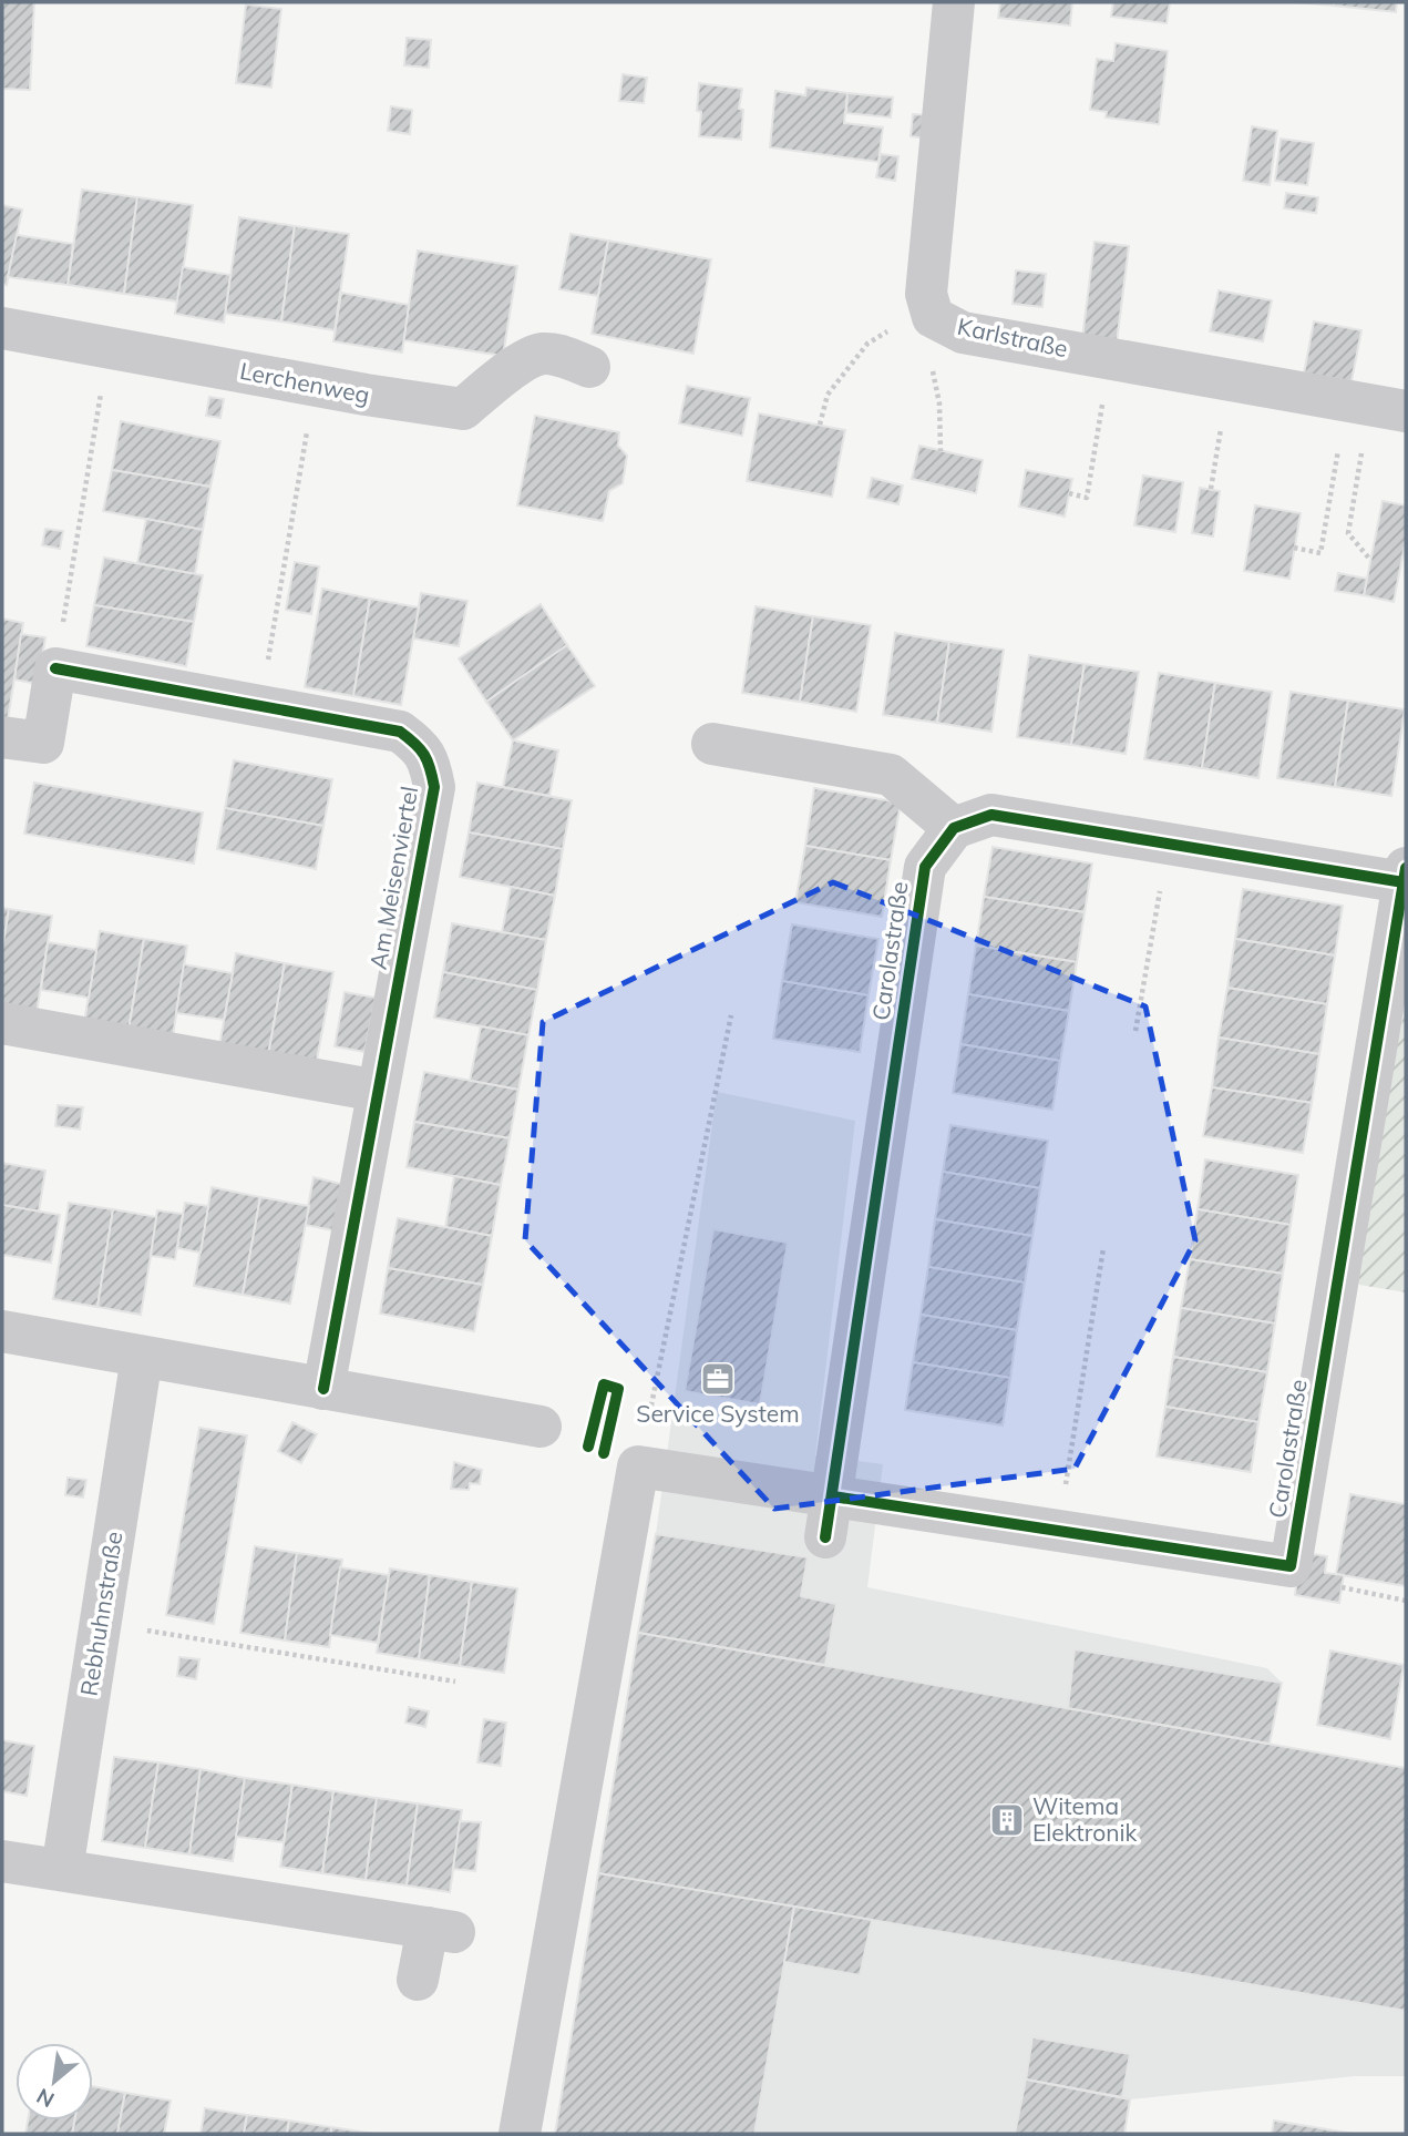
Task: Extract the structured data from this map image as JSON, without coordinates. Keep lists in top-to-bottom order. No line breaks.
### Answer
{"streets":{"street":["Karlstraße","Lerchenweg","Am Meisenviertel","Carolastraße","Rebhuhnstraße"]},"places":{"office":["Service System"],"building":["Witema Elektronik"]},"north":"bottom left"}
